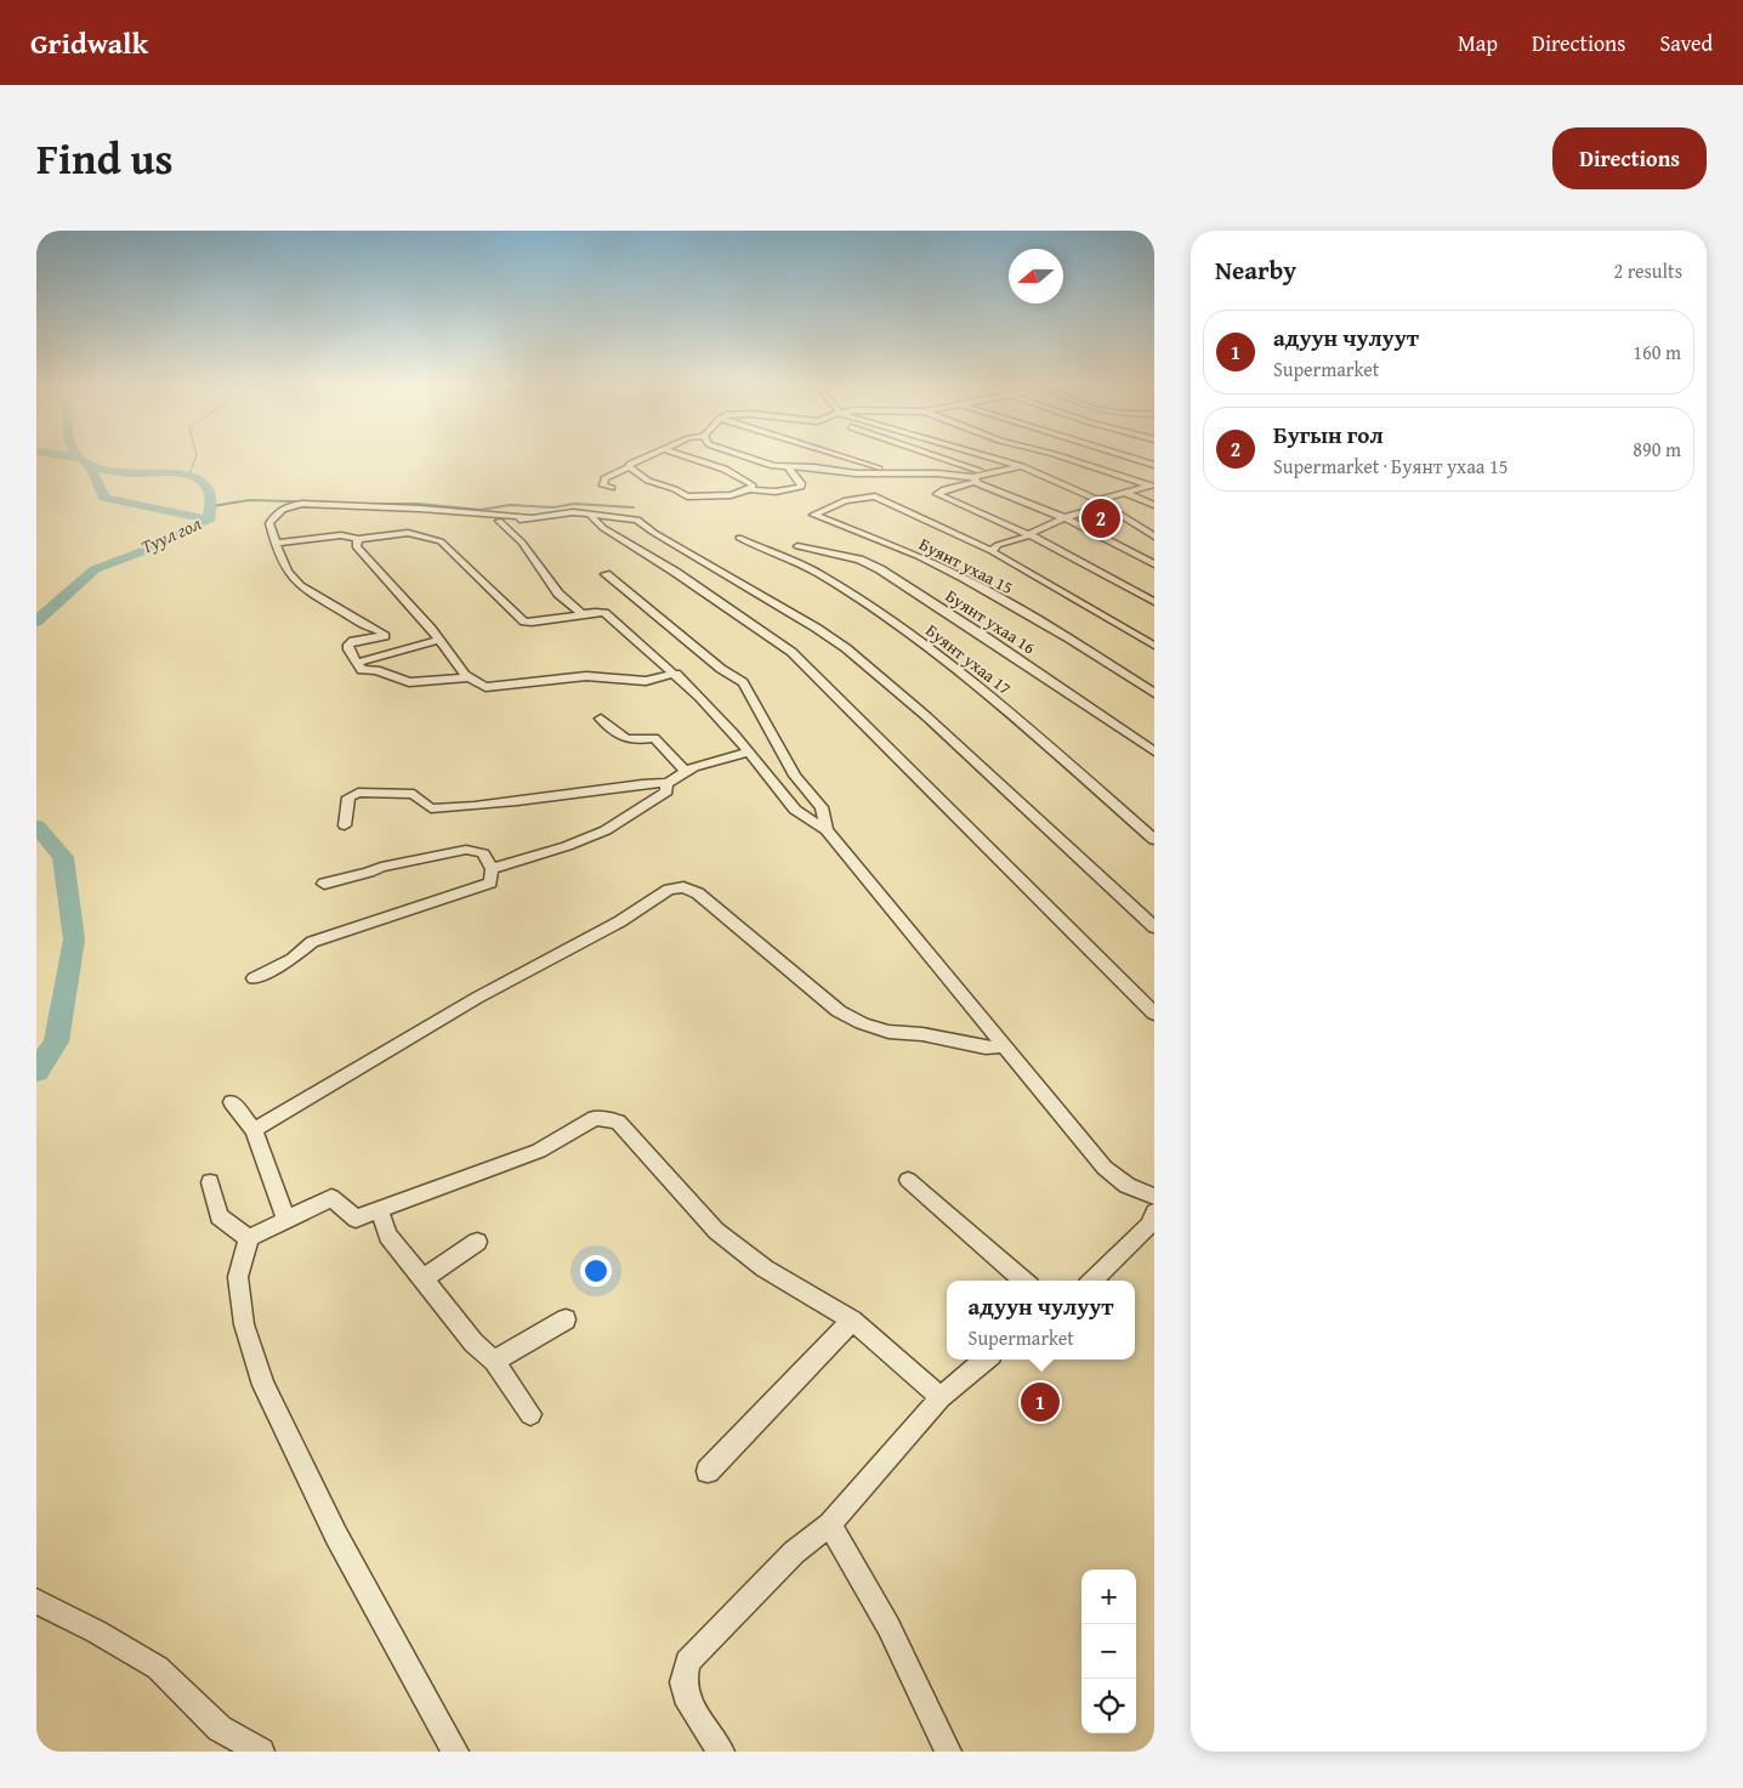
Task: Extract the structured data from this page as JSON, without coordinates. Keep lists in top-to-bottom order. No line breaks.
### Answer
{"streets":{"street":["Буянт ухаа 15","Буянт ухаа 16","Буянт ухаа 17"]},"water":["Туул гол"],"north":"left","page":{"header":"Gridwalk","nav":["Map","Directions","Saved"],"title":"Find us","buttons":"Directions","heading":["Nearby","2 results"],"list":[{"mark":"1","name":"адуун чулуут","note":"Supermarket","value":"160 m"},{"mark":"2","name":"Бугын гол","note":"Supermarket · Буянт ухаа 15","value":"890 m"}],"pins":["2","1"],"popup":["адуун чулуут","Supermarket"],"map_buttons":["+","−"]}}
